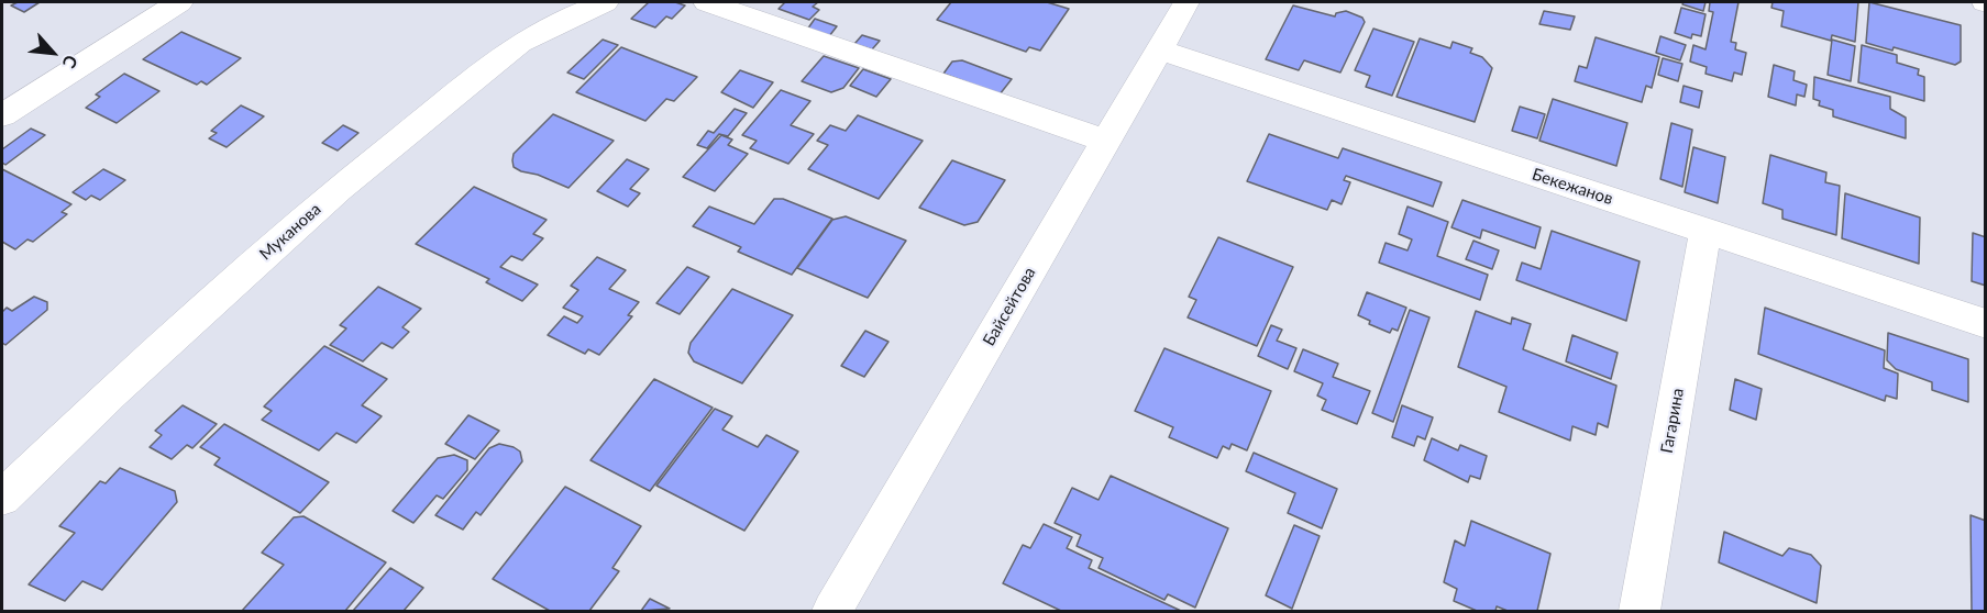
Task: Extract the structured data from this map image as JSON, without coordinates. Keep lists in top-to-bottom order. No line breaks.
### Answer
{"streets":{"street":["Бекежанов","Муканова","Байсейтова","Гагарина"]},"crossings":[["Бекежанов","Байсейтова"],["Бекежанов","Гагарина"]],"north":"bottom right"}
